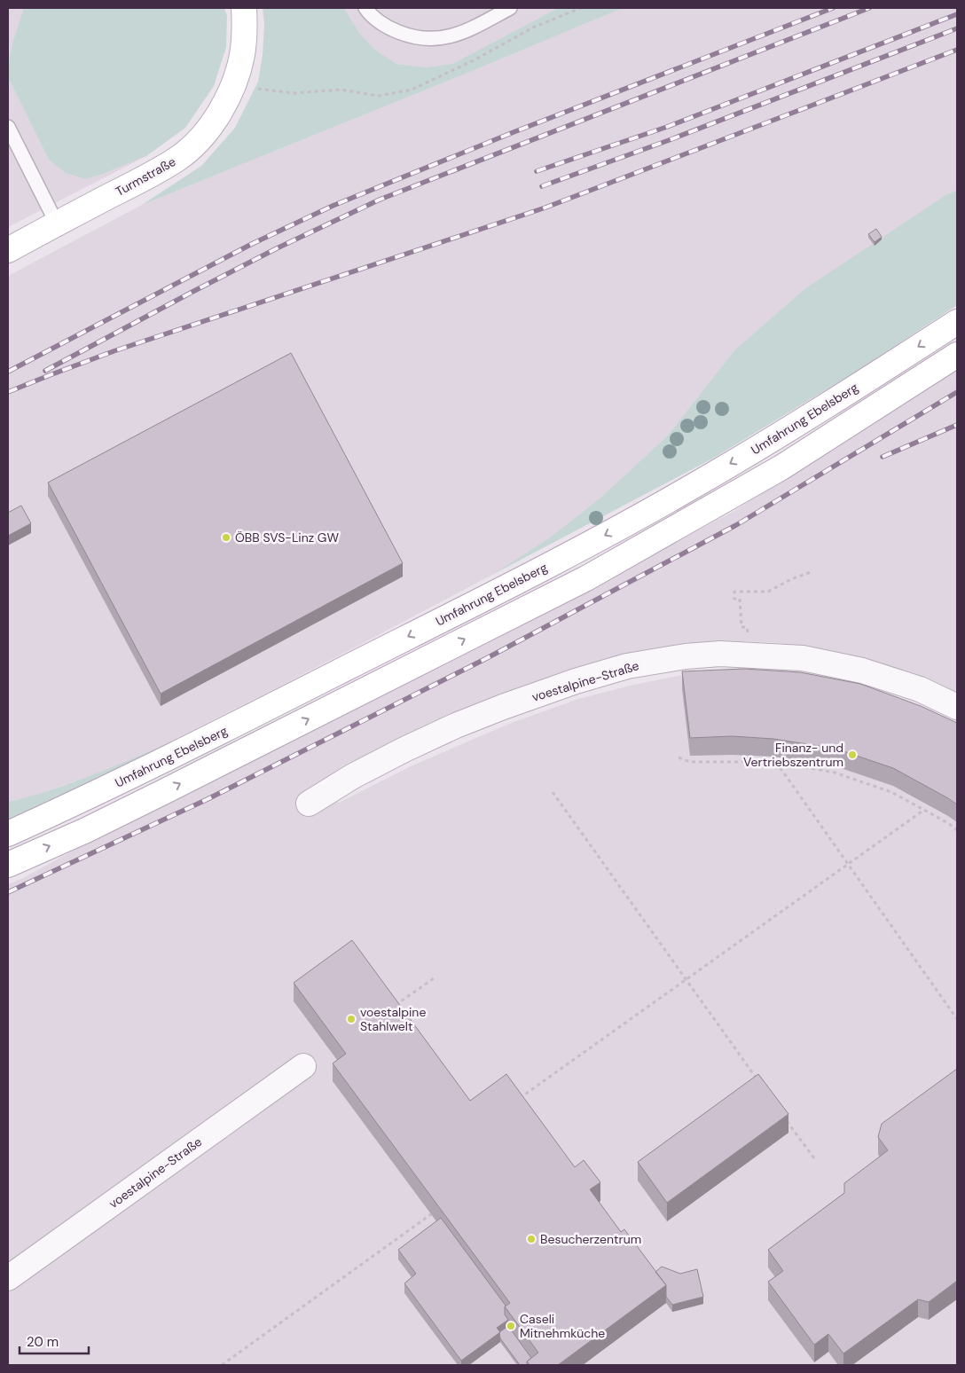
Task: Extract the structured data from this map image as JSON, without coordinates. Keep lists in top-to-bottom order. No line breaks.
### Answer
{"streets":{"main road":["Turmstraße","Umfahrung Ebelsberg"],"street":["voestalpine-Straße"]},"places":["ÖBB SVS-Linz GW","Finanz- und Vertriebszentrum","voestalpine Stahlwelt","Besucherzentrum","Caseli Mitnehmküche"],"scale_bar":"20 m"}
